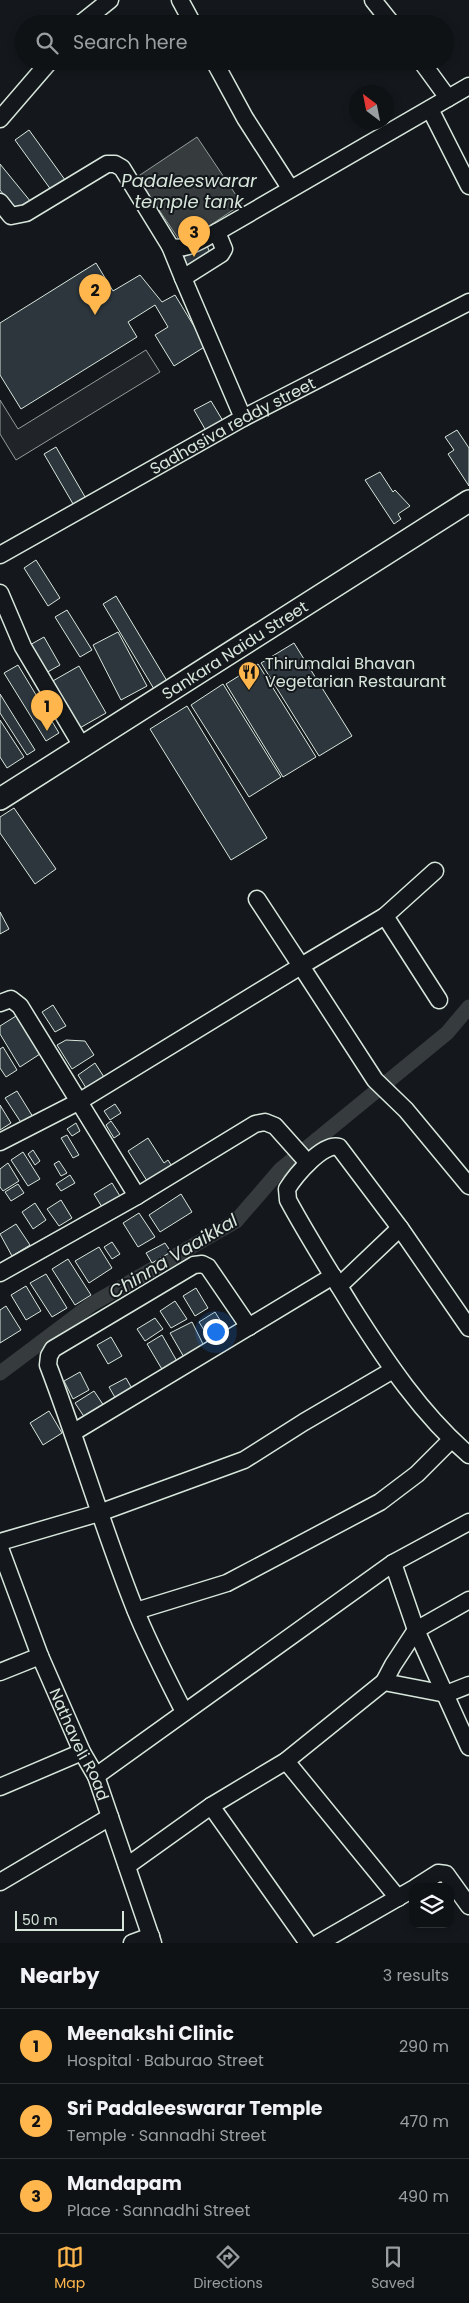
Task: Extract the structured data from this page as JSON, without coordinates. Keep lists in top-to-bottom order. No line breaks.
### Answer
{"streets":{"main road":["Sankara Naidu Street"],"street":["Sadhasiva reddy street","Nathaveli Road"]},"water":["Padaleeswarar temple tank","Chinna Vaaikkal"],"places":{"restaurant":["Thirumalai Bhavan Vegetarian Restaurant"]},"scale_bar":"50 m","north":"top left","page":{"search":"Search here","pins":["3","2","1"],"scale":"50 m","heading":["Nearby","3 results"],"list":[{"mark":"1","name":"Meenakshi Clinic","note":"Hospital · Baburao Street","value":"290 m"},{"mark":"2","name":"Sri Padaleeswarar Temple","note":"Temple · Sannadhi Street","value":"470 m"},{"mark":"3","name":"Mandapam","note":"Place · Sannadhi Street","value":"490 m"}],"nav":["Map","Directions","Saved"]}}
